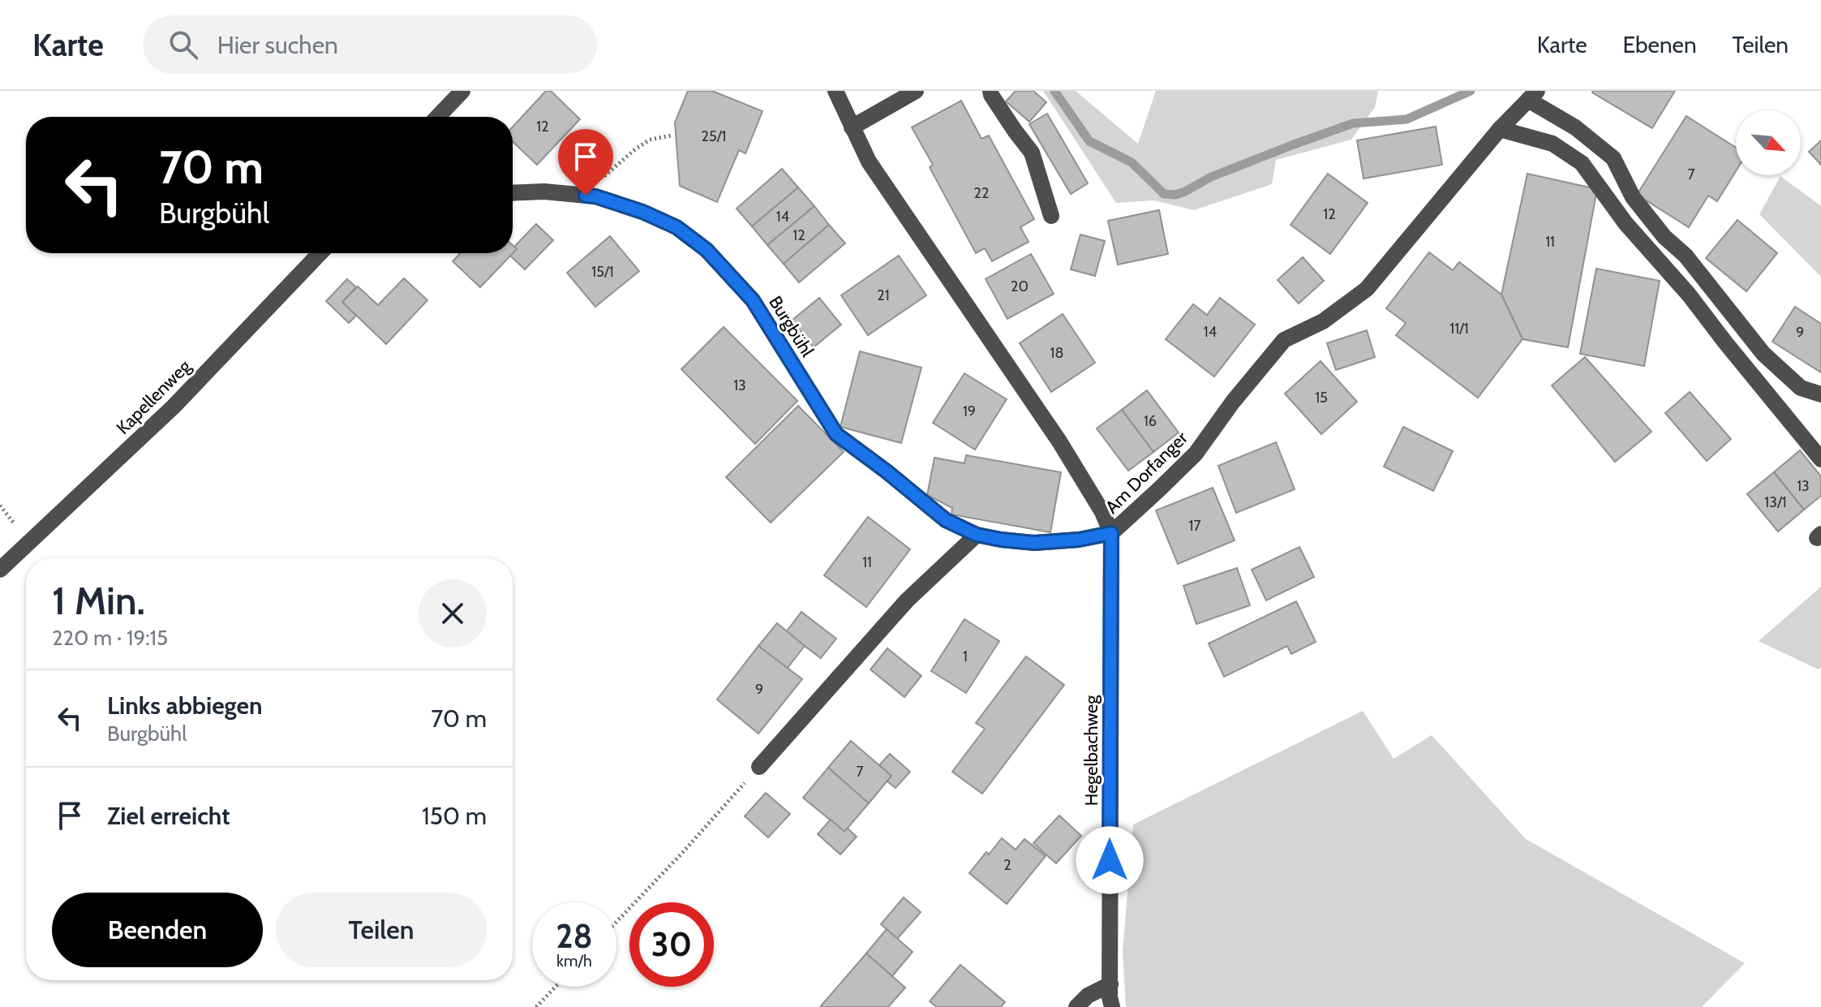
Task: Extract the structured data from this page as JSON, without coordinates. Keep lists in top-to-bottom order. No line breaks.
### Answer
{"streets":{"street":["Burgbühl","Kapellenweg","Am Dorfanger","Hegelbachweg"]},"crossings":[["Burgbühl","Am Dorfanger"],["Burgbühl","Hegelbachweg"],["Am Dorfanger","Hegelbachweg"]],"house_numbers":["12","25/1","7","22","12","14","12","11","15/1","20","21","11/1","14","9","18","13","15","19","16","13","13/1","17","11","1","9","7","2"],"north":"bottom right","page":{"header":"Karte","search":"Hier suchen","nav":["Karte","Ebenen","Teilen"],"turn":["70 m","Burgbühl"],"heading":["1 Min.","220 m · 19:15"],"list":[{"name":"Links abbiegen","note":"Burgbühl","value":"70 m"},{"name":"Ziel erreicht","value":"150 m"}],"buttons":["Beenden","Teilen"],"speed":"28 km/h","limit":"30"}}
